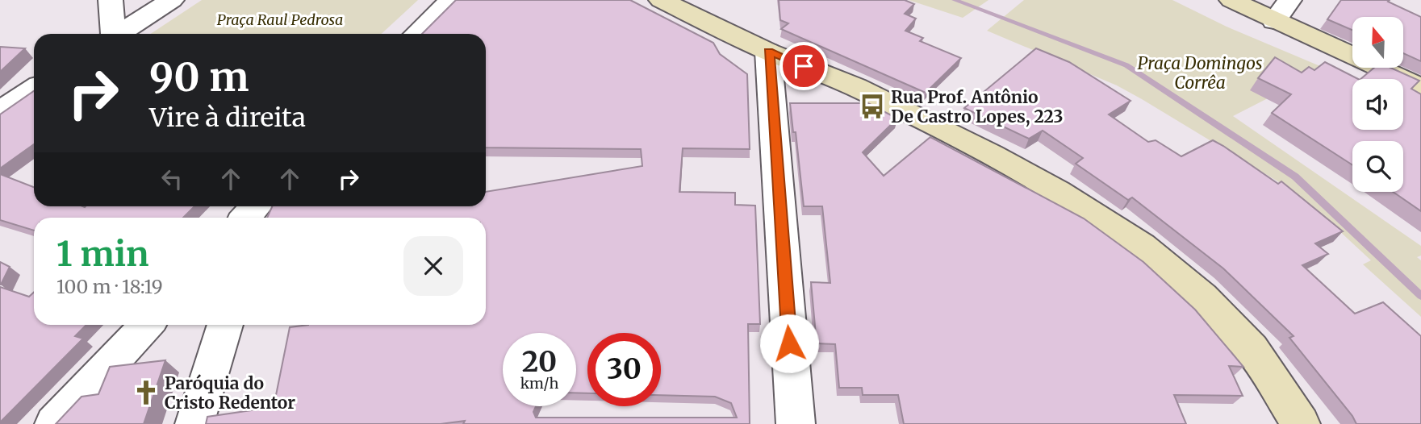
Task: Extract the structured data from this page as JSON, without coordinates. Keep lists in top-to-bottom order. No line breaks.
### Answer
{"parks":["Praça Raul Pedrosa","Praça Domingos Corrêa"],"places":{"bus stop":["Rua Prof. Antônio De Castro Lopes, 223"],"church":["Paróquia do Cristo Redentor"]},"north":"top","page":{"turn":["90 m","Vire à direita"],"heading":["1 min","100 m · 18:19"],"speed":"20 km/h","limit":"30"}}
